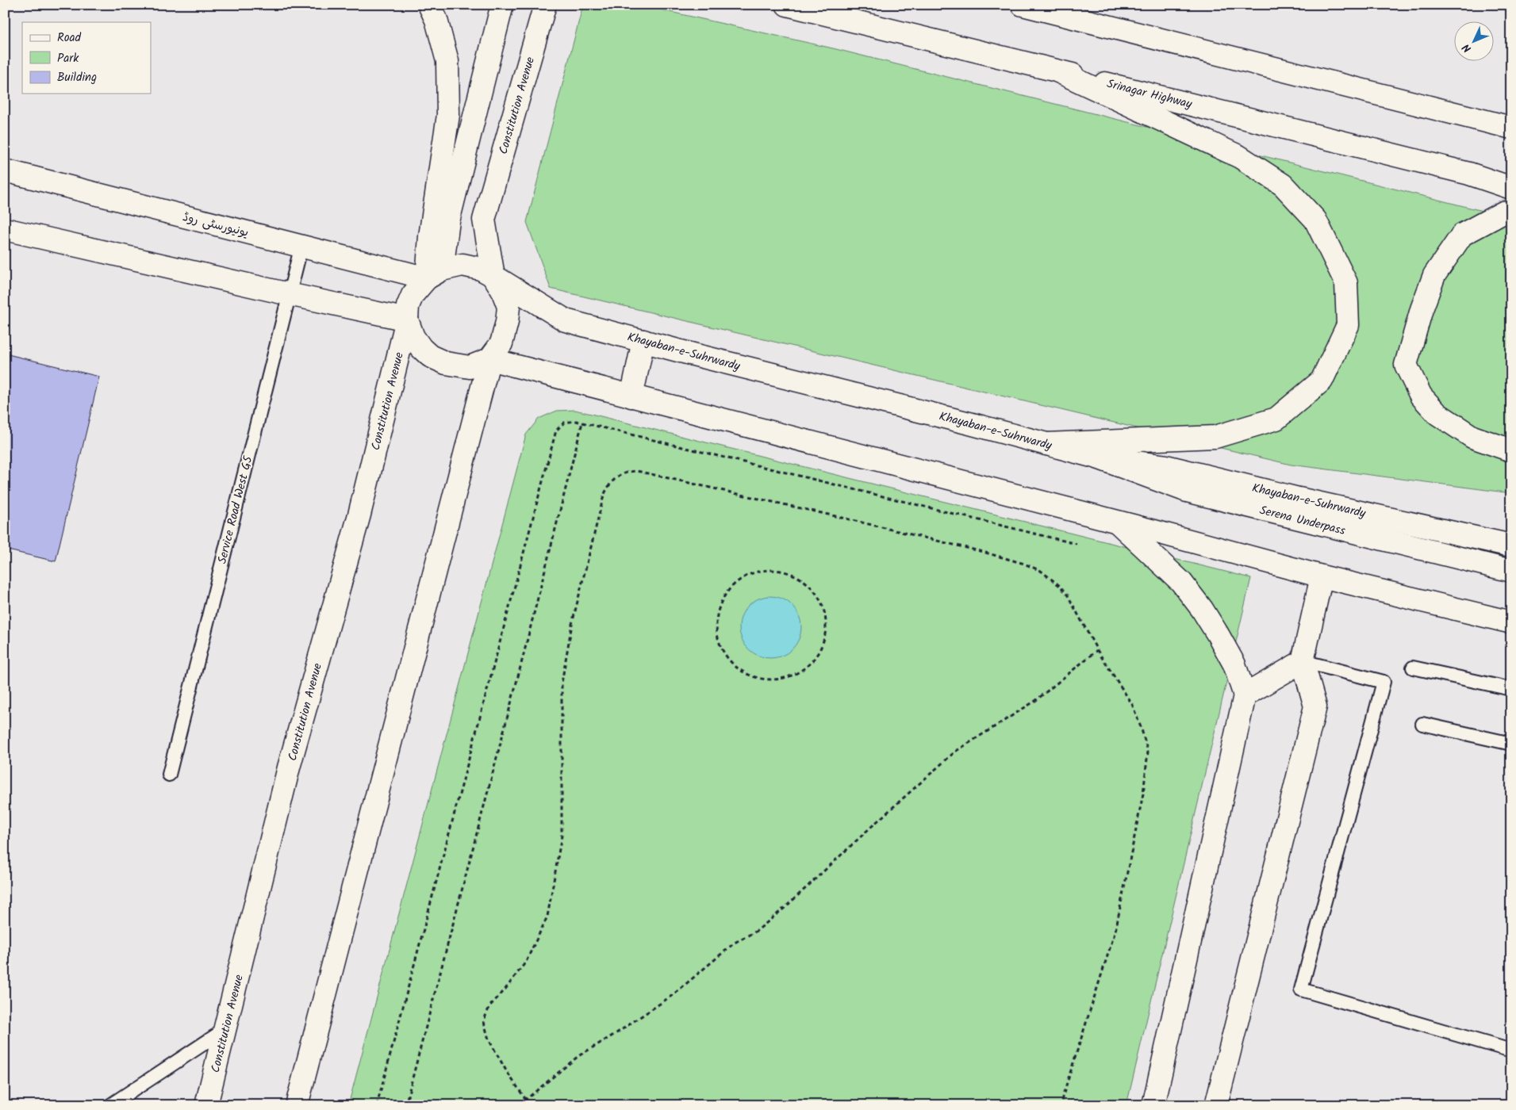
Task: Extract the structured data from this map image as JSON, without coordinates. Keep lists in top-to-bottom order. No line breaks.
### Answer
{"streets":{"main road":["Srinagar Highway","Constitution Avenue","یونیورسٹی روڈ","Khayaban-e-Suhrwardy","Serena Underpass"],"lane":["Service Road West G5"]},"crossings":[["Constitution Avenue","یونیورسٹی روڈ"],["Constitution Avenue","Khayaban-e-Suhrwardy"],["یونیورسٹی روڈ","Khayaban-e-Suhrwardy"],["یونیورسٹی روڈ","Service Road West G5"],["Khayaban-e-Suhrwardy","Serena Underpass"]],"legend":["Road","Park","Building"],"north":"bottom left"}
